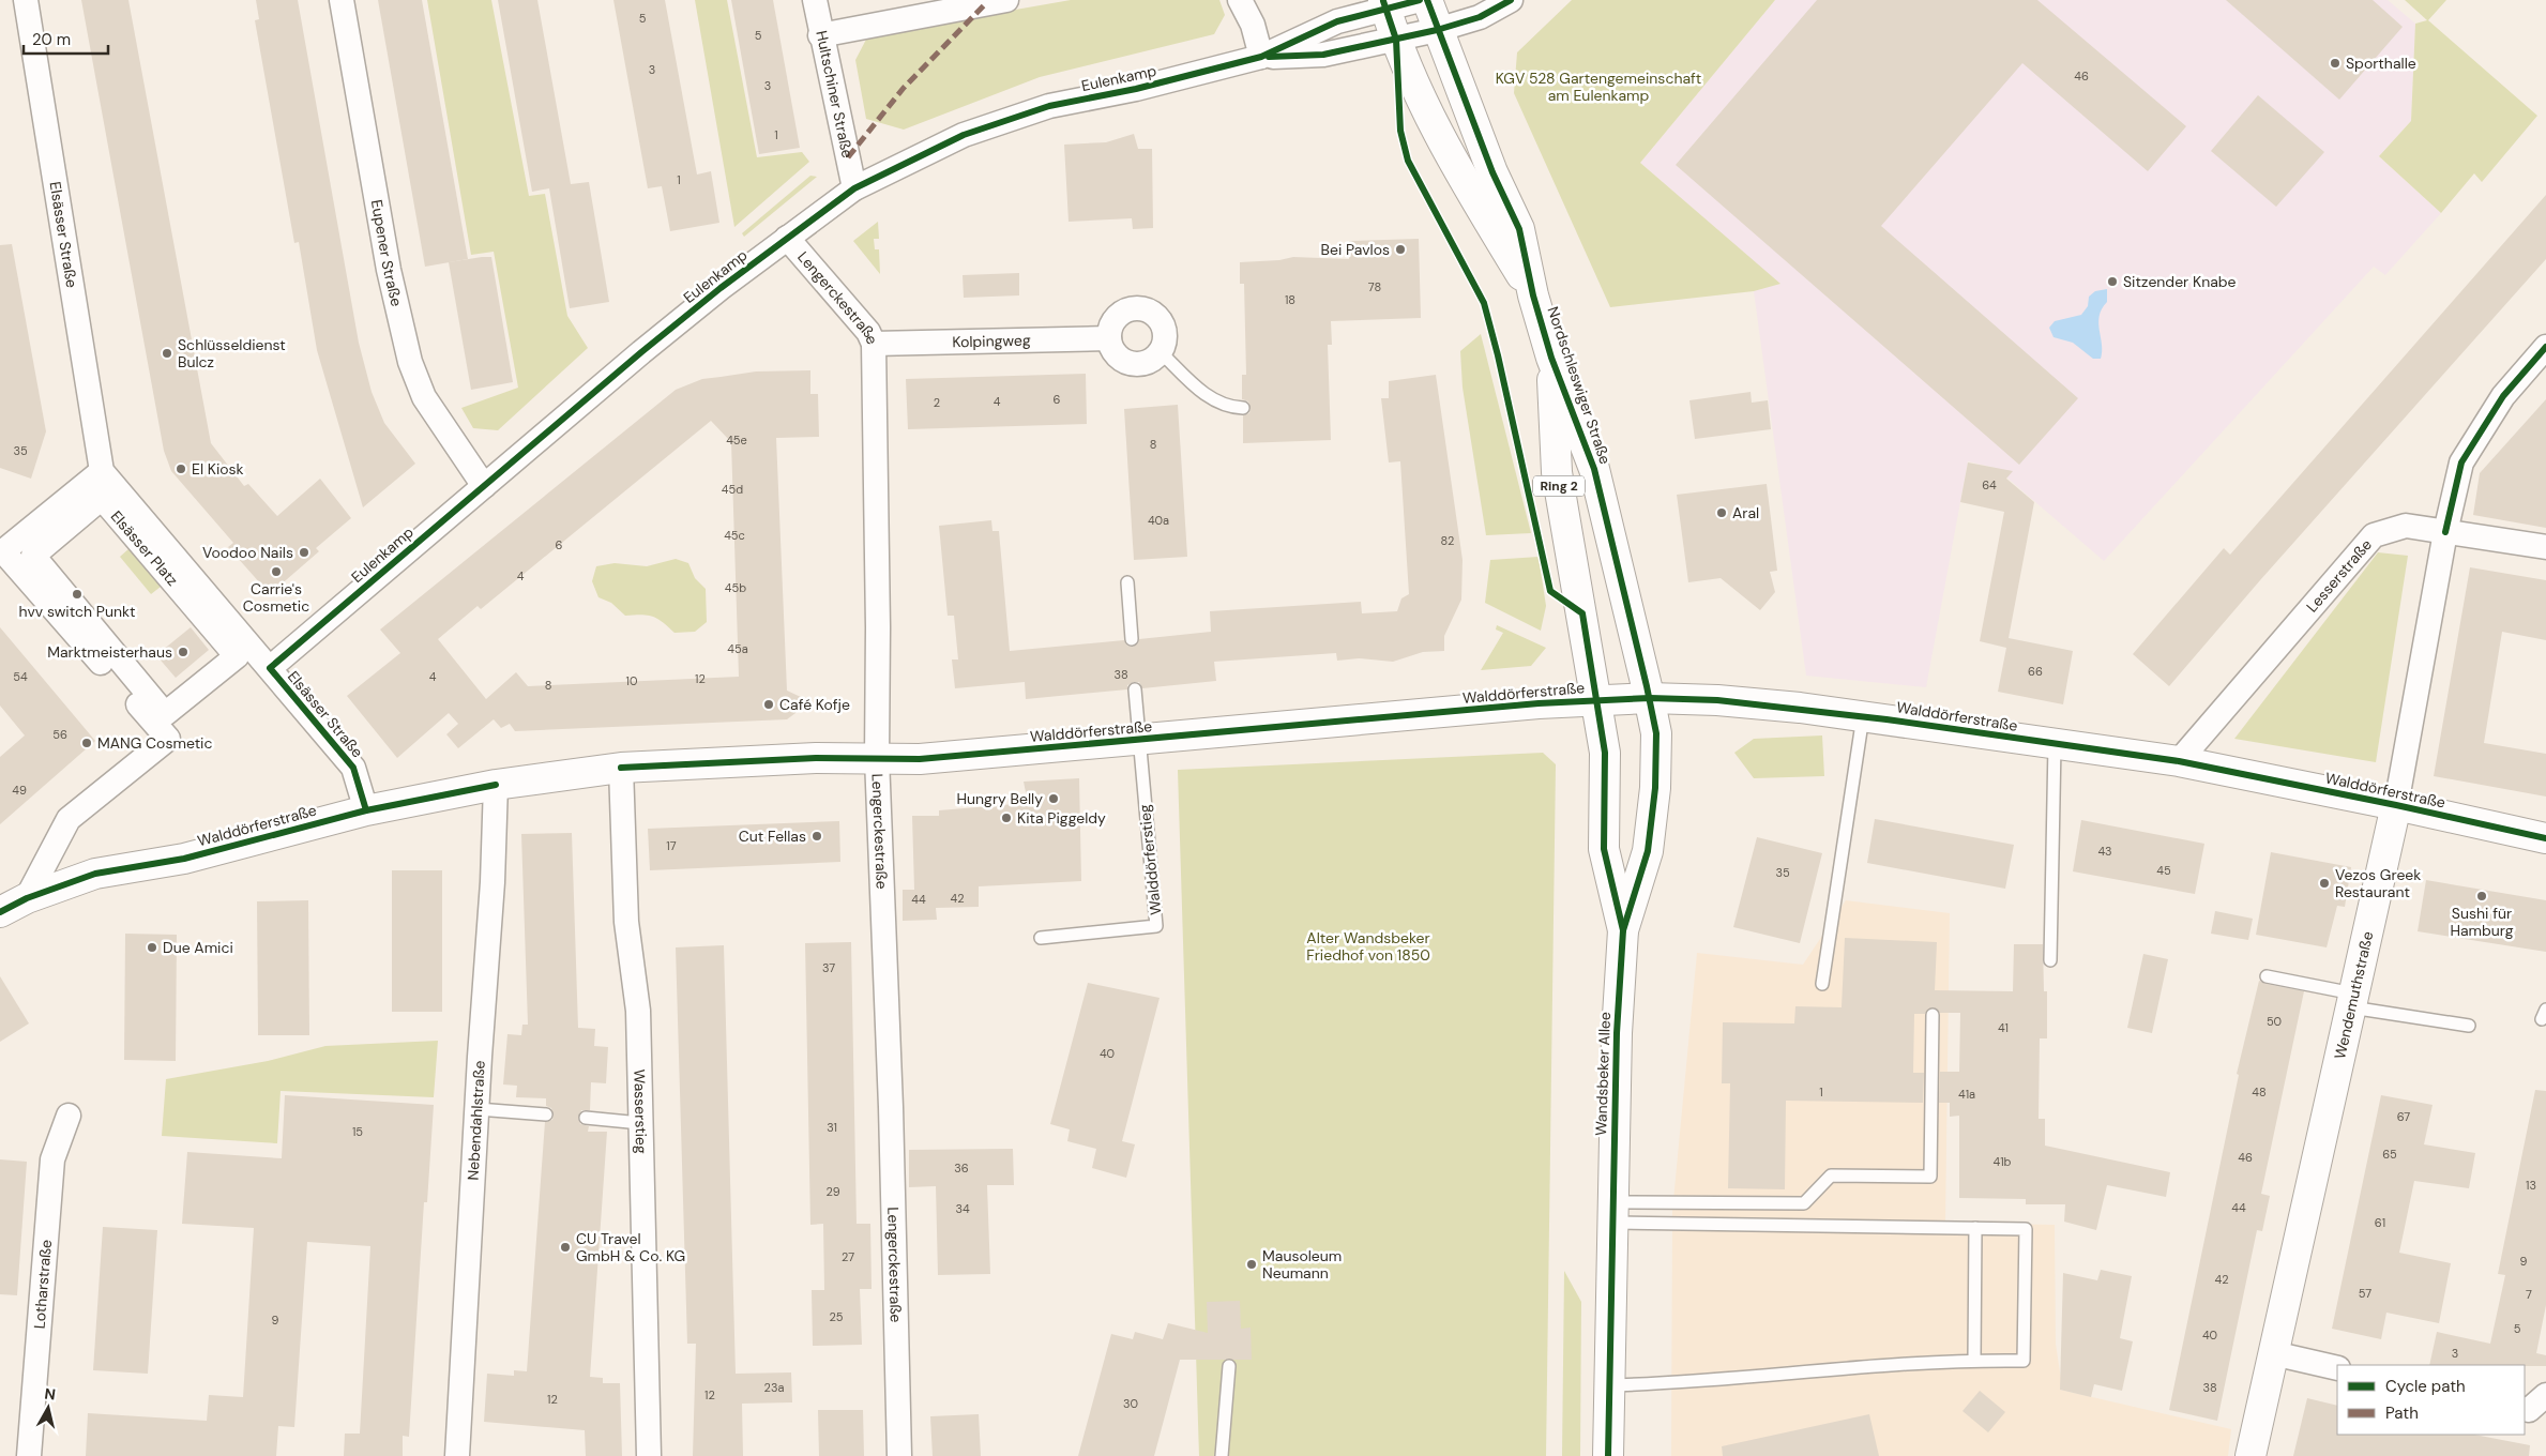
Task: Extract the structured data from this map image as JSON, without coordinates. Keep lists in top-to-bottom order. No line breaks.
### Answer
{"streets":{"street":["Eulenkamp","Hultschiner Straße","Elsässer Straße","Eupener Straße","Lengerckestraße","Kolpingweg","Nordschleswiger Straße","Ring 2","Elsässer Platz","Lesserstraße","Walddörferstraße","Wendemuthstraße","Wandsbeker Allee","Wasserstieg","Nebendahlstraße","Lotharstraße"],"lane":["Walddörferstieg"]},"crossings":[["Eulenkamp","Hultschiner Straße"],["Eulenkamp","Elsässer Straße"],["Eulenkamp","Eupener Straße"],["Eulenkamp","Lengerckestraße"],["Eulenkamp","Nordschleswiger Straße"],["Elsässer Straße","Walddörferstraße"],["Lengerckestraße","Kolpingweg"],["Lengerckestraße","Walddörferstraße"],["Nordschleswiger Straße","Walddörferstraße"],["Nordschleswiger Straße","Wandsbeker Allee"],["Lesserstraße","Walddörferstraße"],["Lesserstraße","Wendemuthstraße"],["Walddörferstraße","Walddörferstieg"],["Walddörferstraße","Wendemuthstraße"],["Walddörferstraße","Wandsbeker Allee"],["Walddörferstraße","Wasserstieg"],["Walddörferstraße","Nebendahlstraße"]],"parks":["KGV 528 Gartengemeinschaft am Eulenkamp","Alter Wandsbeker Friedhof von 1850"],"places":["Sporthalle","Bei Pavlos","Sitzender Knabe","Schlüsseldienst Bulcz","El Kiosk","Aral","Voodoo Nails","Carrie's Cosmetic","hvv switch Punkt","Marktmeisterhaus","Café Kofje","MANG Cosmetic","Hungry Belly","Kita Piggeldy","Cut Fellas","Vezos Greek Restaurant","Sushi für Hamburg","Due Amici","CU Travel GmbH & Co. KG","Mausoleum Neumann"],"house_numbers":["5","5","3","46","3","1","1","78","18","6","4","2","45e","8","35","64","45d","40a","45c","82","6","4","45b","45a","66","38","54","4","12","10","8","56","49","17","43","45","35","42","44","37","50","41","40","1","48","41a","67","31","15","65","46","41b","36","13","29","44","34","61","27","9","42","57","7","25","9","5","40","3","23a","38","12","12","30"],"legend":["Cycle path","Path"],"scale_bar":"20 m","north":"top"}
